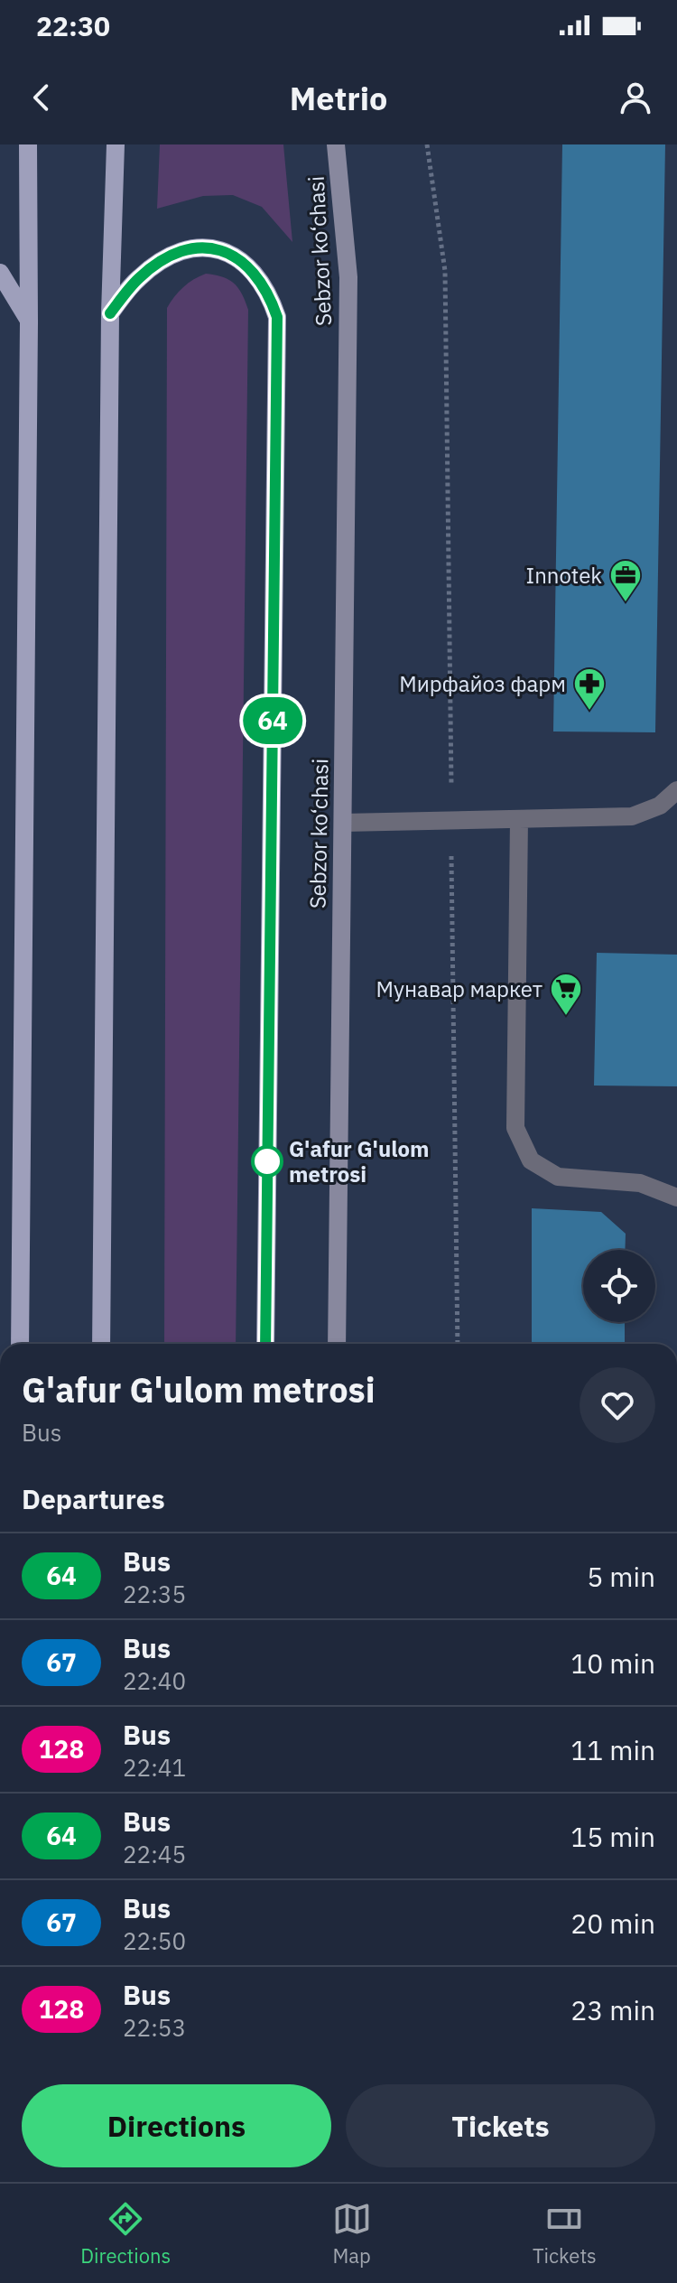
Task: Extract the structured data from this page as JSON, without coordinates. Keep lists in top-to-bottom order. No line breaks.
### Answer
{"streets":{"main road":["Sebzor ko‘chasi"]},"places":{"office":["Innotek"],"pharmacy":["Мирфайоз фарм"],"supermarket":["Мунавар маркет"],"other":["G'afur G'ulom metrosi"]},"lines":["bus line 64"],"page":{"status":"22:30","header":"Metrio","on_map":"64","heading":[["G'afur G'ulom metrosi","Bus"],"Departures"],"list":[{"mark":"64","name":"Bus","note":"22:35","value":"5 min"},{"mark":"67","name":"Bus","note":"22:40","value":"10 min"},{"mark":"128","name":"Bus","note":"22:41","value":"11 min"},{"mark":"64","name":"Bus","note":"22:45","value":"15 min"},{"mark":"67","name":"Bus","note":"22:50","value":"20 min"},{"mark":"128","name":"Bus","note":"22:53","value":"23 min"}],"buttons":["Directions","Tickets"],"tabs":["Directions","Map","Tickets"]}}
